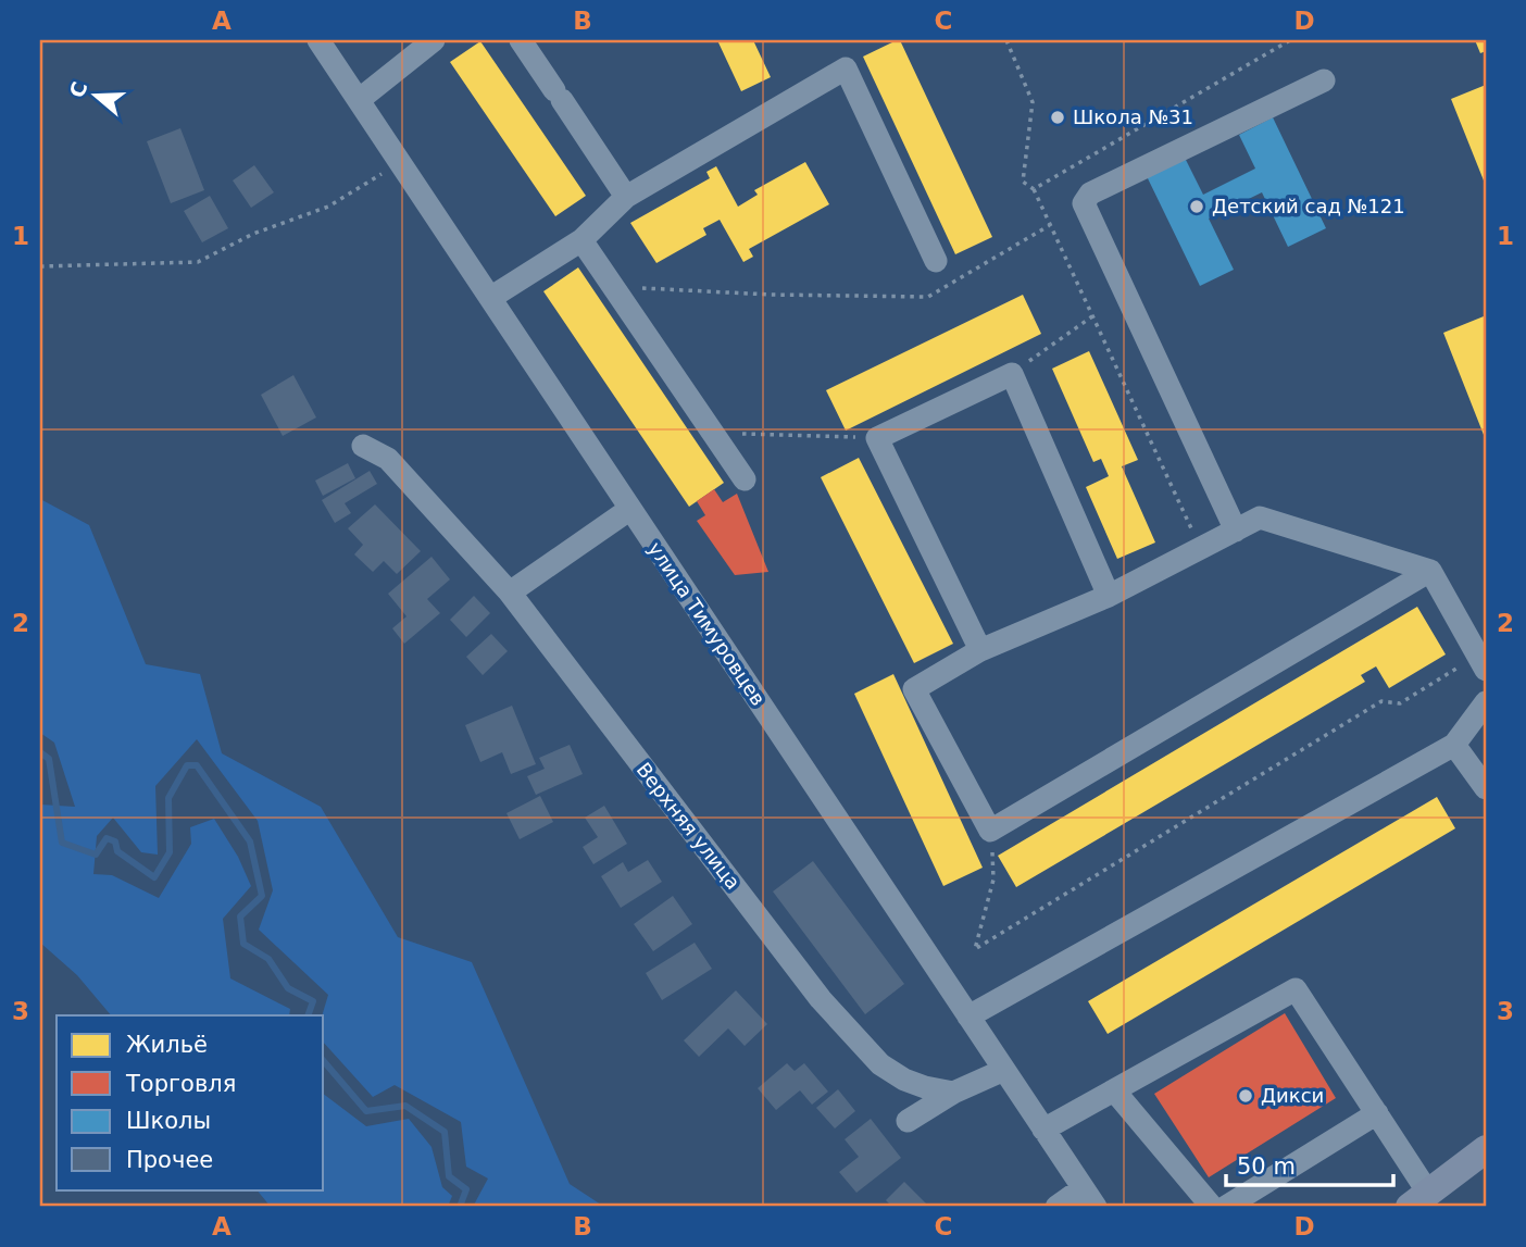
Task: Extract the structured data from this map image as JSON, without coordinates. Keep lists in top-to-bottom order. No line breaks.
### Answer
{"streets":{"street":["улица Тимуровцев","Верхняя улица"]},"places":["Школа №31","Детский сад №121","Дикси"],"legend":["Жильё","Торговля","Школы","Прочее"],"scale_bar":"50 m","north":"left","grid":{"columns":["A","B","C","D"],"rows":["1","2","3"]}}
